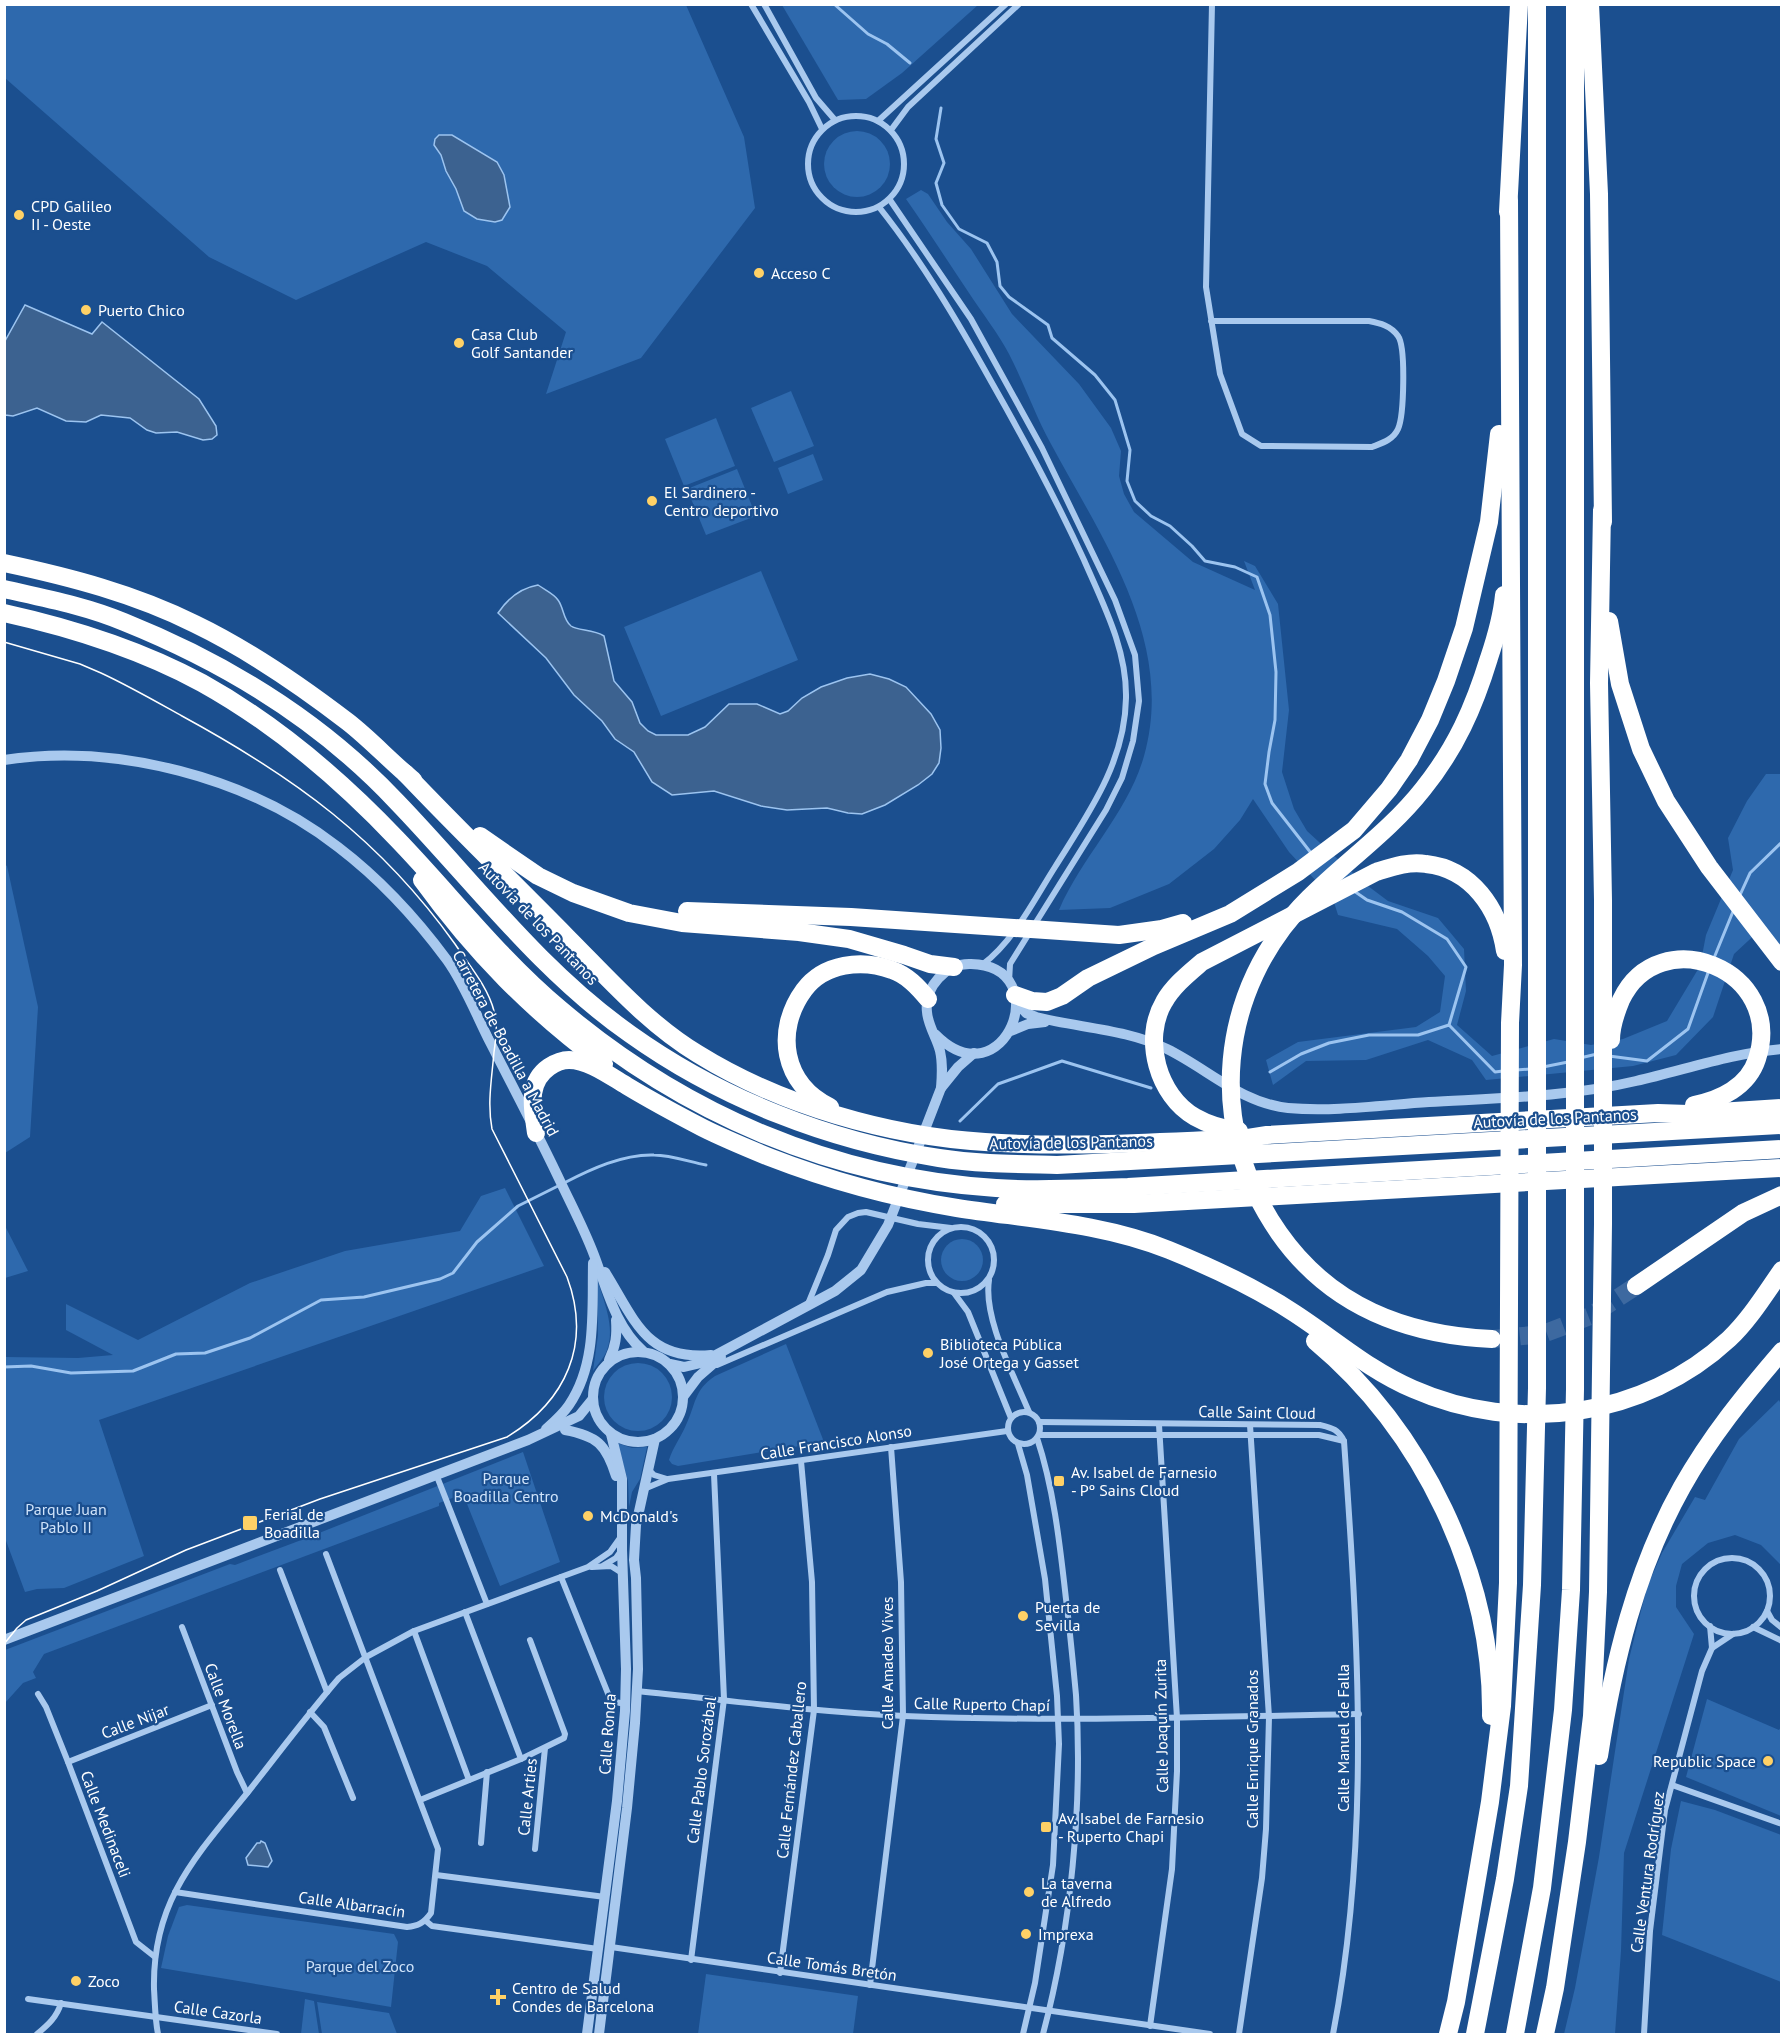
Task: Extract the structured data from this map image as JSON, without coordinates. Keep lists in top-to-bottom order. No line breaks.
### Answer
{"streets":{"highway":["Autovía de los Pantanos"],"street":["Carretera de Boadilla a Madrid","Calle Saint Cloud","Calle Francisco Alonso","Calle Amadeo Vives","Calle Ruperto Chapí","Calle Morella","Calle Nijar","Calle Joaquín Zurita","Calle Ronda","Calle Manuel de Falla","Calle Enrique Granados","Calle Pablo Sorozábal","Calle Fernández Caballero","Calle Arties","Calle Medinaceli","Calle Ventura Rodríguez","Calle Albarracín","Calle Tomás Bretón","Calle Cazorla"]},"crossings":[["Carretera de Boadilla a Madrid","Calle Ronda"],["Calle Saint Cloud","Calle Francisco Alonso"],["Calle Saint Cloud","Calle Joaquín Zurita"],["Calle Saint Cloud","Calle Manuel de Falla"],["Calle Saint Cloud","Calle Enrique Granados"],["Calle Francisco Alonso","Calle Amadeo Vives"],["Calle Francisco Alonso","Calle Ronda"],["Calle Francisco Alonso","Calle Pablo Sorozábal"],["Calle Francisco Alonso","Calle Fernández Caballero"],["Calle Amadeo Vives","Calle Ruperto Chapí"],["Calle Amadeo Vives","Calle Tomás Bretón"],["Calle Ruperto Chapí","Calle Joaquín Zurita"],["Calle Ruperto Chapí","Calle Ronda"],["Calle Ruperto Chapí","Calle Manuel de Falla"],["Calle Ruperto Chapí","Calle Enrique Granados"],["Calle Ruperto Chapí","Calle Pablo Sorozábal"],["Calle Ruperto Chapí","Calle Fernández Caballero"],["Calle Morella","Calle Nijar"],["Calle Nijar","Calle Medinaceli"],["Calle Joaquín Zurita","Calle Tomás Bretón"],["Calle Ronda","Calle Tomás Bretón"],["Calle Pablo Sorozábal","Calle Tomás Bretón"],["Calle Fernández Caballero","Calle Tomás Bretón"],["Calle Arties","Calle Albarracín"]],"parks":["Parque Boadilla Centro","Parque Juan Pablo II","Parque del Zoco"],"places":{"other":["CPD Galileo II - Oeste","Acceso C","Puerto Chico","Casa Club Golf Santander","El Sardinero - Centro deportivo","Biblioteca Pública José Ortega y Gasset","McDonald's","Puerta de Sevilla","Republic Space","La taverna de Alfredo","Imprexa","Zoco"],"transit":["Av. Isabel de Farnesio - Pº Sains Cloud","Ferial de Boadilla","Av. Isabel de Farnesio - Ruperto Chapi"],"health":["Centro de Salud Condes de Barcelona"]}}
